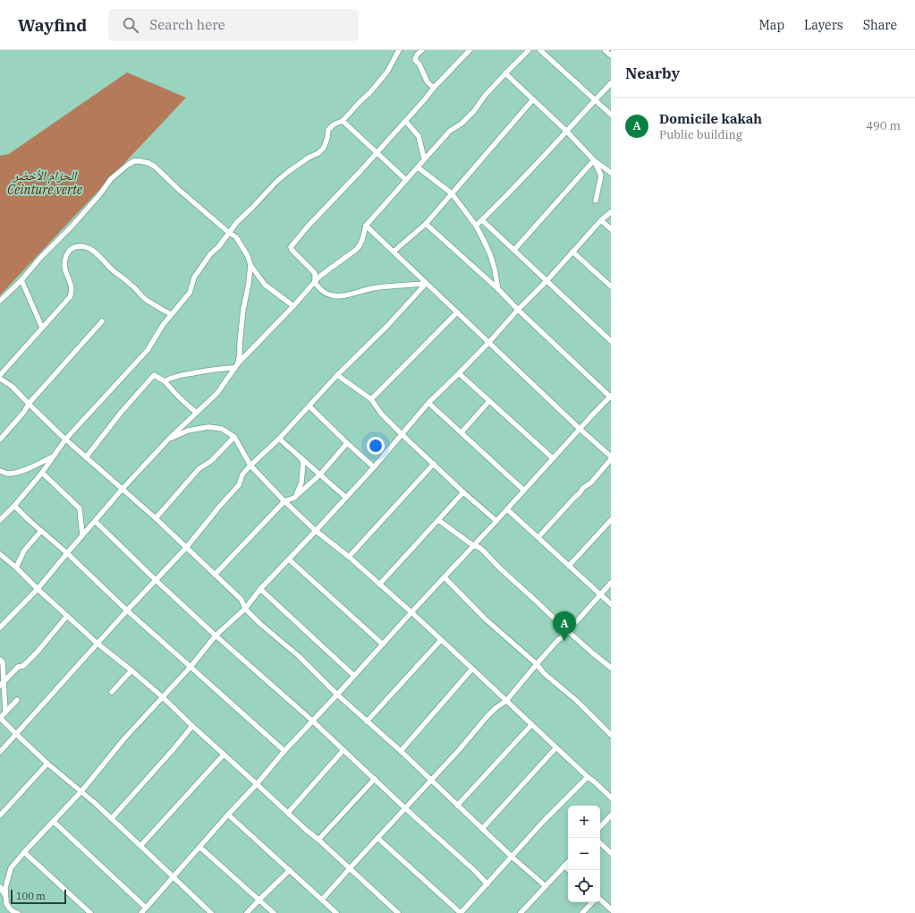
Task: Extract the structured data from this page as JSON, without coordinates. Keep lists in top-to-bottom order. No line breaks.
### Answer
{"parks":["الحزام الأخضر Ceinture verte"],"scale_bar":"100 m","page":{"header":"Wayfind","search":"Search here","nav":["Map","Layers","Share"],"heading":"Nearby","list":[{"mark":"A","name":"Domicile kakah","note":"Public building","value":"490 m"}],"pins":"A","map_buttons":["+","−"],"scale":"100 m"}}
